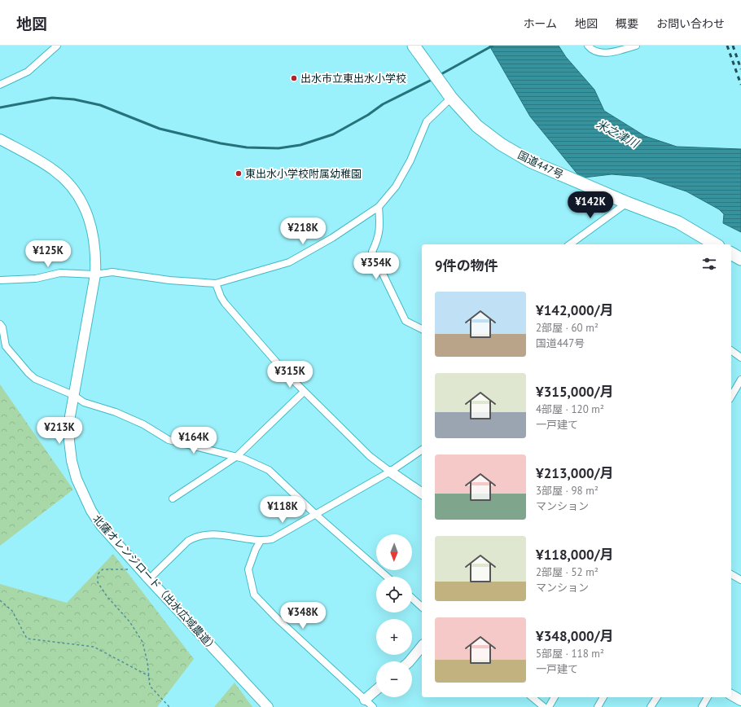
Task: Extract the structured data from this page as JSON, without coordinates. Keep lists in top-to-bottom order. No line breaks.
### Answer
{"streets":{"highway":["国道447号"],"street":["北薩オレンジロード（出水広域農道）"]},"water":["米之津川"],"places":["出水市立東出水小学校","東出水小学校附属幼稚園"],"north":"bottom","page":{"header":"地図","nav":["ホーム","地図","概要","お問い合わせ"],"price":["¥142K","¥218K","¥125K","¥354K","¥315K","¥213K","¥164K","¥118K","¥348K"],"heading":"9件の物件","list":[{"name":"¥142,000/月","note":"2部屋 · 60 m² · 国道447号"},{"name":"¥315,000/月","note":"4部屋 · 120 m² · 一戸建て"},{"name":"¥213,000/月","note":"3部屋 · 98 m² · マンション"},{"name":"¥118,000/月","note":"2部屋 · 52 m² · マンション"},{"name":"¥348,000/月","note":"5部屋 · 118 m² · 一戸建て"}],"map_buttons":["+","−"]}}
